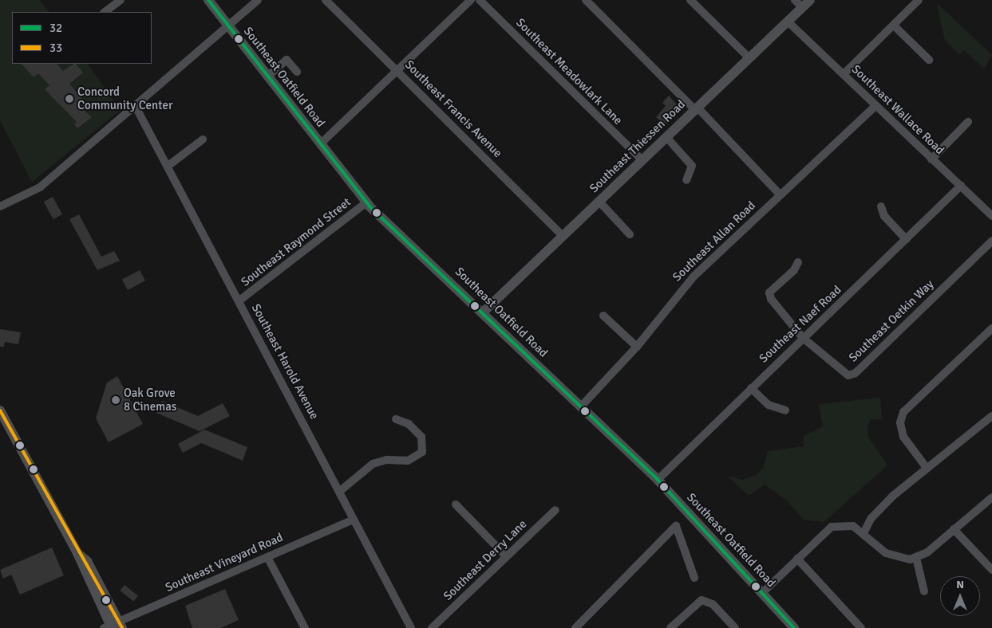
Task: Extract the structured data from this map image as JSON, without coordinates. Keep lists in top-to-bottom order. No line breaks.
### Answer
{"streets":{"main road":["Southeast Oatfield Road","Southeast Thiessen Road"],"street":["Southeast Meadowlark Lane","Southeast Francis Avenue","Southeast Wallace Road","Southeast Allan Road","Southeast Raymond Street","Southeast Oetkin Way","Southeast Naef Road","Southeast Harold Avenue","Southeast Derry Lane","Southeast Vineyard Road"]},"crossings":[["Southeast Meadowlark Lane","Southeast Thiessen Road"],["Southeast Oatfield Road","Southeast Thiessen Road"],["Southeast Oatfield Road","Southeast Allan Road"],["Southeast Oatfield Road","Southeast Raymond Street"],["Southeast Oatfield Road","Southeast Naef Road"],["Southeast Francis Avenue","Southeast Thiessen Road"],["Southeast Wallace Road","Southeast Thiessen Road"],["Southeast Wallace Road","Southeast Allan Road"],["Southeast Wallace Road","Southeast Naef Road"],["Southeast Raymond Street","Southeast Harold Avenue"],["Southeast Oetkin Way","Southeast Naef Road"],["Southeast Harold Avenue","Southeast Vineyard Road"]],"places":["Concord Community Center","Oak Grove 8 Cinemas"],"lines":["transit line 32","transit line 33"],"legend":["32","33"],"north":"top"}
